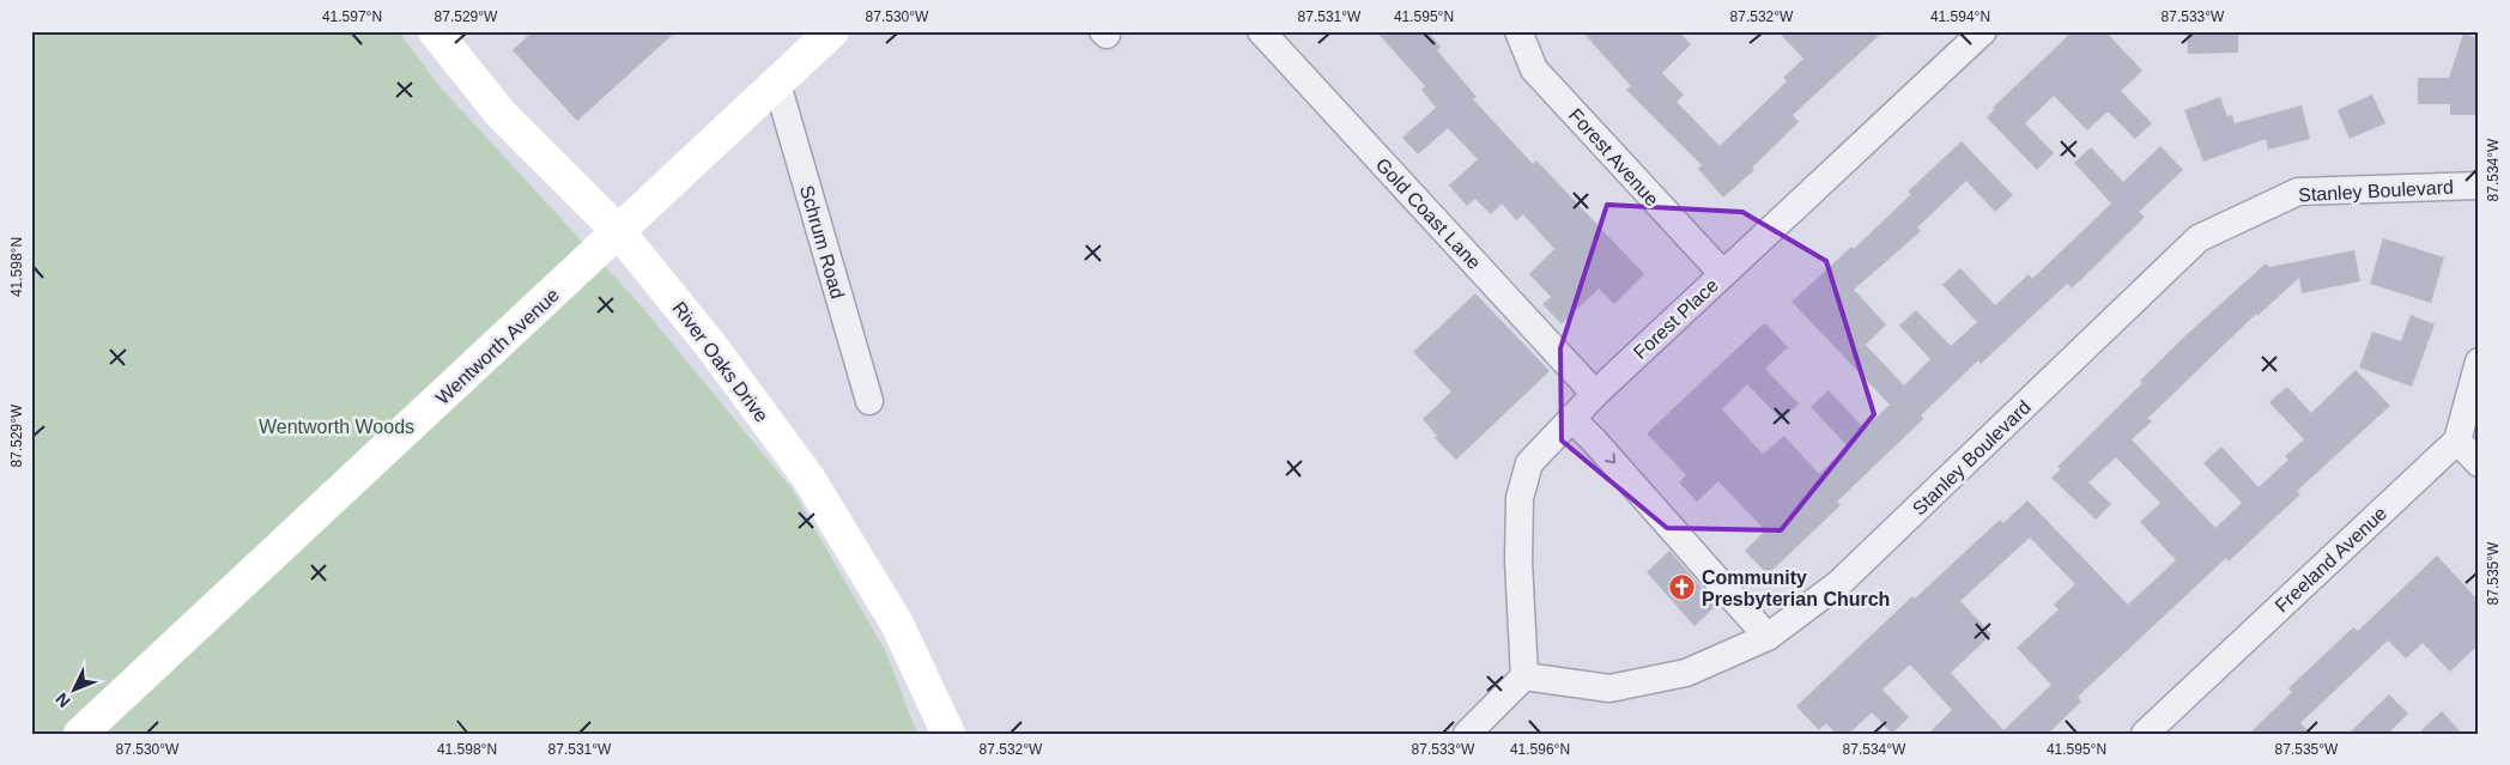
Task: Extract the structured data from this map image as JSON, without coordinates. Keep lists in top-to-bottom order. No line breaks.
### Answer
{"streets":{"street":["Forest Avenue","Stanley Boulevard","Gold Coast Lane","Schrum Road","Forest Place","Wentworth Avenue","River Oaks Drive","Freeland Avenue"]},"crossings":[["Forest Avenue","Forest Place"],["Stanley Boulevard","Forest Place"],["Gold Coast Lane","Forest Place"],["Schrum Road","Wentworth Avenue"],["Wentworth Avenue","River Oaks Drive"]],"parks":["Wentworth Woods"],"places":{"church":["Community Presbyterian Church"]},"north":"bottom left","coordinates":["41.597°N","87.529°W","87.530°W","87.531°W","41.595°N","87.532°W","41.594°N","87.533°W","87.534°W","41.598°N","87.535°W","41.596°N"]}
